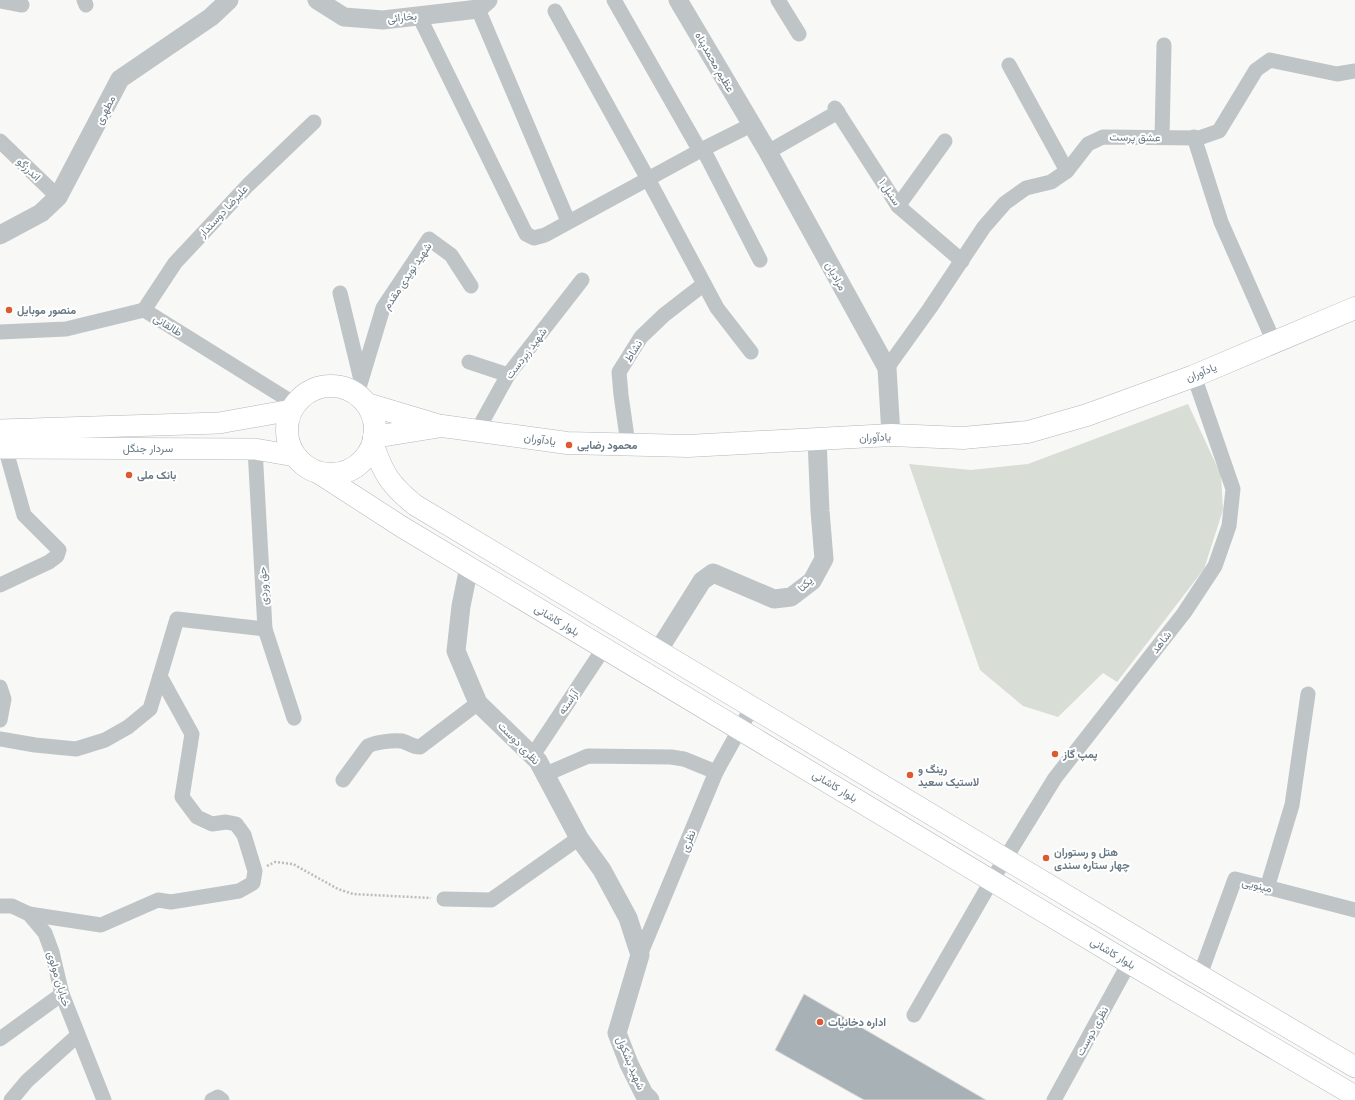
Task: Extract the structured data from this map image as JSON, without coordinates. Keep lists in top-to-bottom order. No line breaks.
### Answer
{"streets":{"main road":["یادآوران","سردار جنگل","بلوار کاشانی"],"street":["بخارائی","عظیم محمدپناه","مطهری","عشق پرست","اندرزگو","سنبل ۱","علیرضا دوستدار","شهید نویدی مقدم","مرادیان","طالقانی","نشاط","شهید زبردست","یکتا","حق وردی","شاهد","آراسته","نظری دوست","نظری","مینویی","خیابان مولوی","شهید بشکول"]},"crossings":[["عظیم محمدپناه","مرادیان"],["مطهری","اندرزگو"],["عشق پرست","سنبل ۱"],["عشق پرست","مرادیان"],["سنبل ۱","مرادیان"],["علیرضا دوستدار","طالقانی"],["شهید نویدی مقدم","طالقانی"],["شهید نویدی مقدم","یادآوران"],["شهید نویدی مقدم","سردار جنگل"],["شهید نویدی مقدم","بلوار کاشانی"],["مرادیان","یادآوران"],["طالقانی","یادآوران"],["طالقانی","سردار جنگل"],["طالقانی","بلوار کاشانی"],["نشاط","یادآوران"],["شهید زبردست","یادآوران"],["یادآوران","سردار جنگل"],["یادآوران","یکتا"],["یادآوران","بلوار کاشانی"],["یادآوران","شاهد"],["سردار جنگل","حق وردی"],["سردار جنگل","بلوار کاشانی"],["بلوار کاشانی","شاهد"],["بلوار کاشانی","آراسته"],["بلوار کاشانی","نظری دوست"],["بلوار کاشانی","نظری"],["آراسته","نظری دوست"],["نظری دوست","نظری"],["نظری دوست","شهید بشکول"],["نظری","شهید بشکول"]],"places":["منصور موبایل","محمود رضایی","بانک ملی","پمپ گاز","رینگ و لاستیک سعید","هتل و رستوران چهار ستاره سندی","اداره دخانیات"]}
